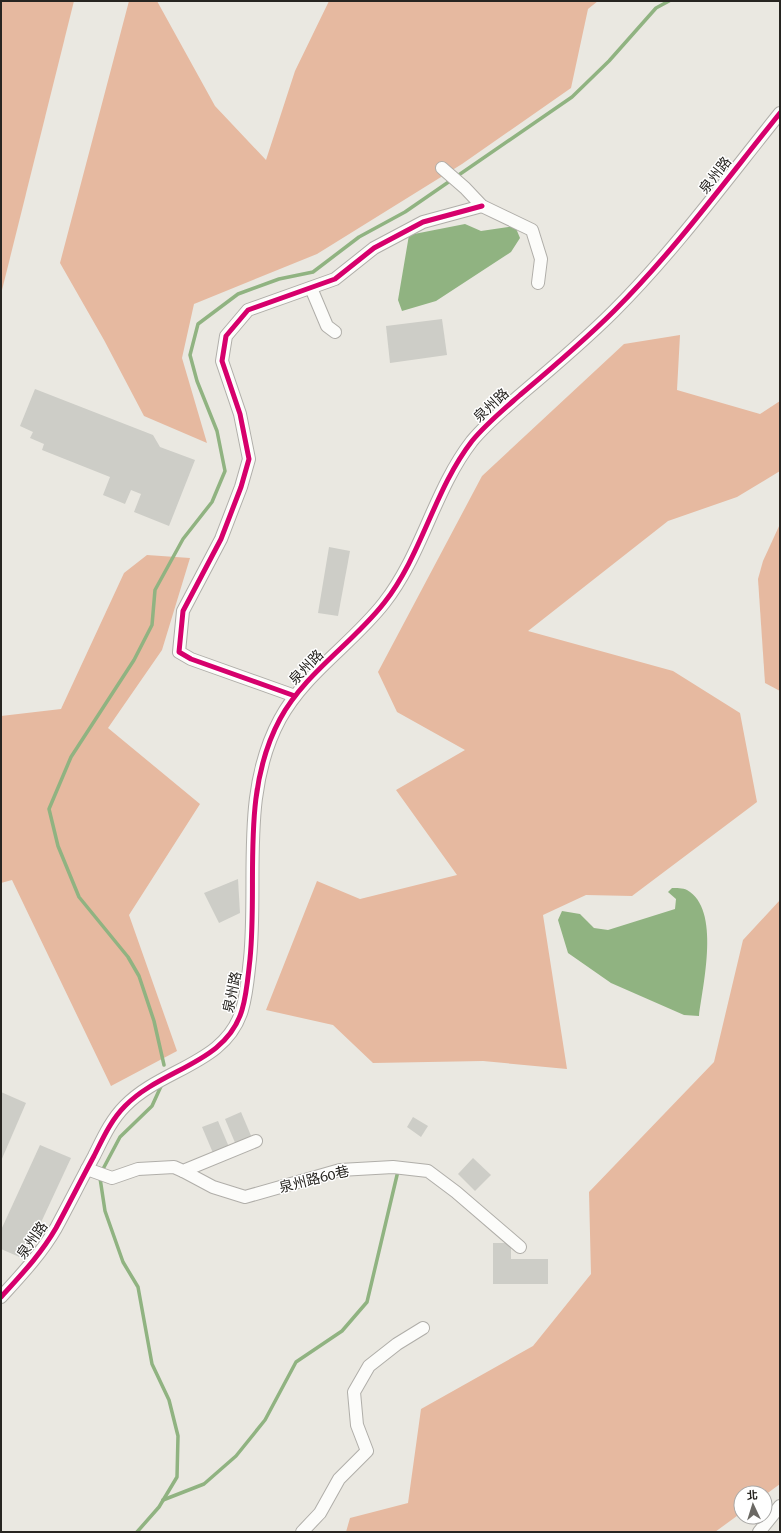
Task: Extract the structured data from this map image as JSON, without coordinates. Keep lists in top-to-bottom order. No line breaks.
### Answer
{"streets":{"street":["泉州路","泉州路60巷"]},"crossings":[["泉州路","泉州路60巷"]],"north":"top"}
